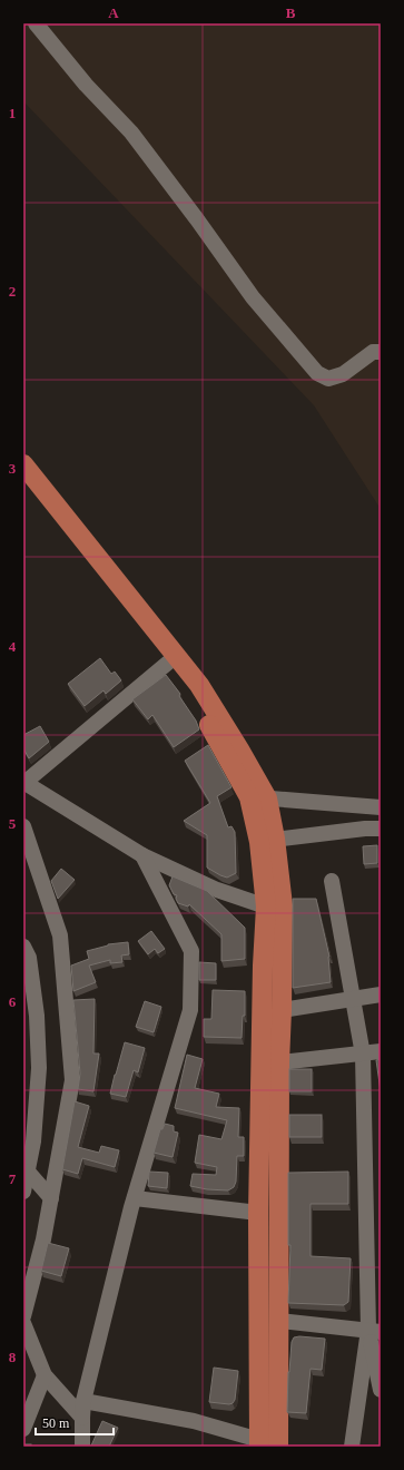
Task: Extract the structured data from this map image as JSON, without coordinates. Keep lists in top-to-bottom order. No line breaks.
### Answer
{"scale_bar":"50 m","grid":{"columns":["A","B"],"rows":["1","2","3","4","5","6","7","8"]}}
